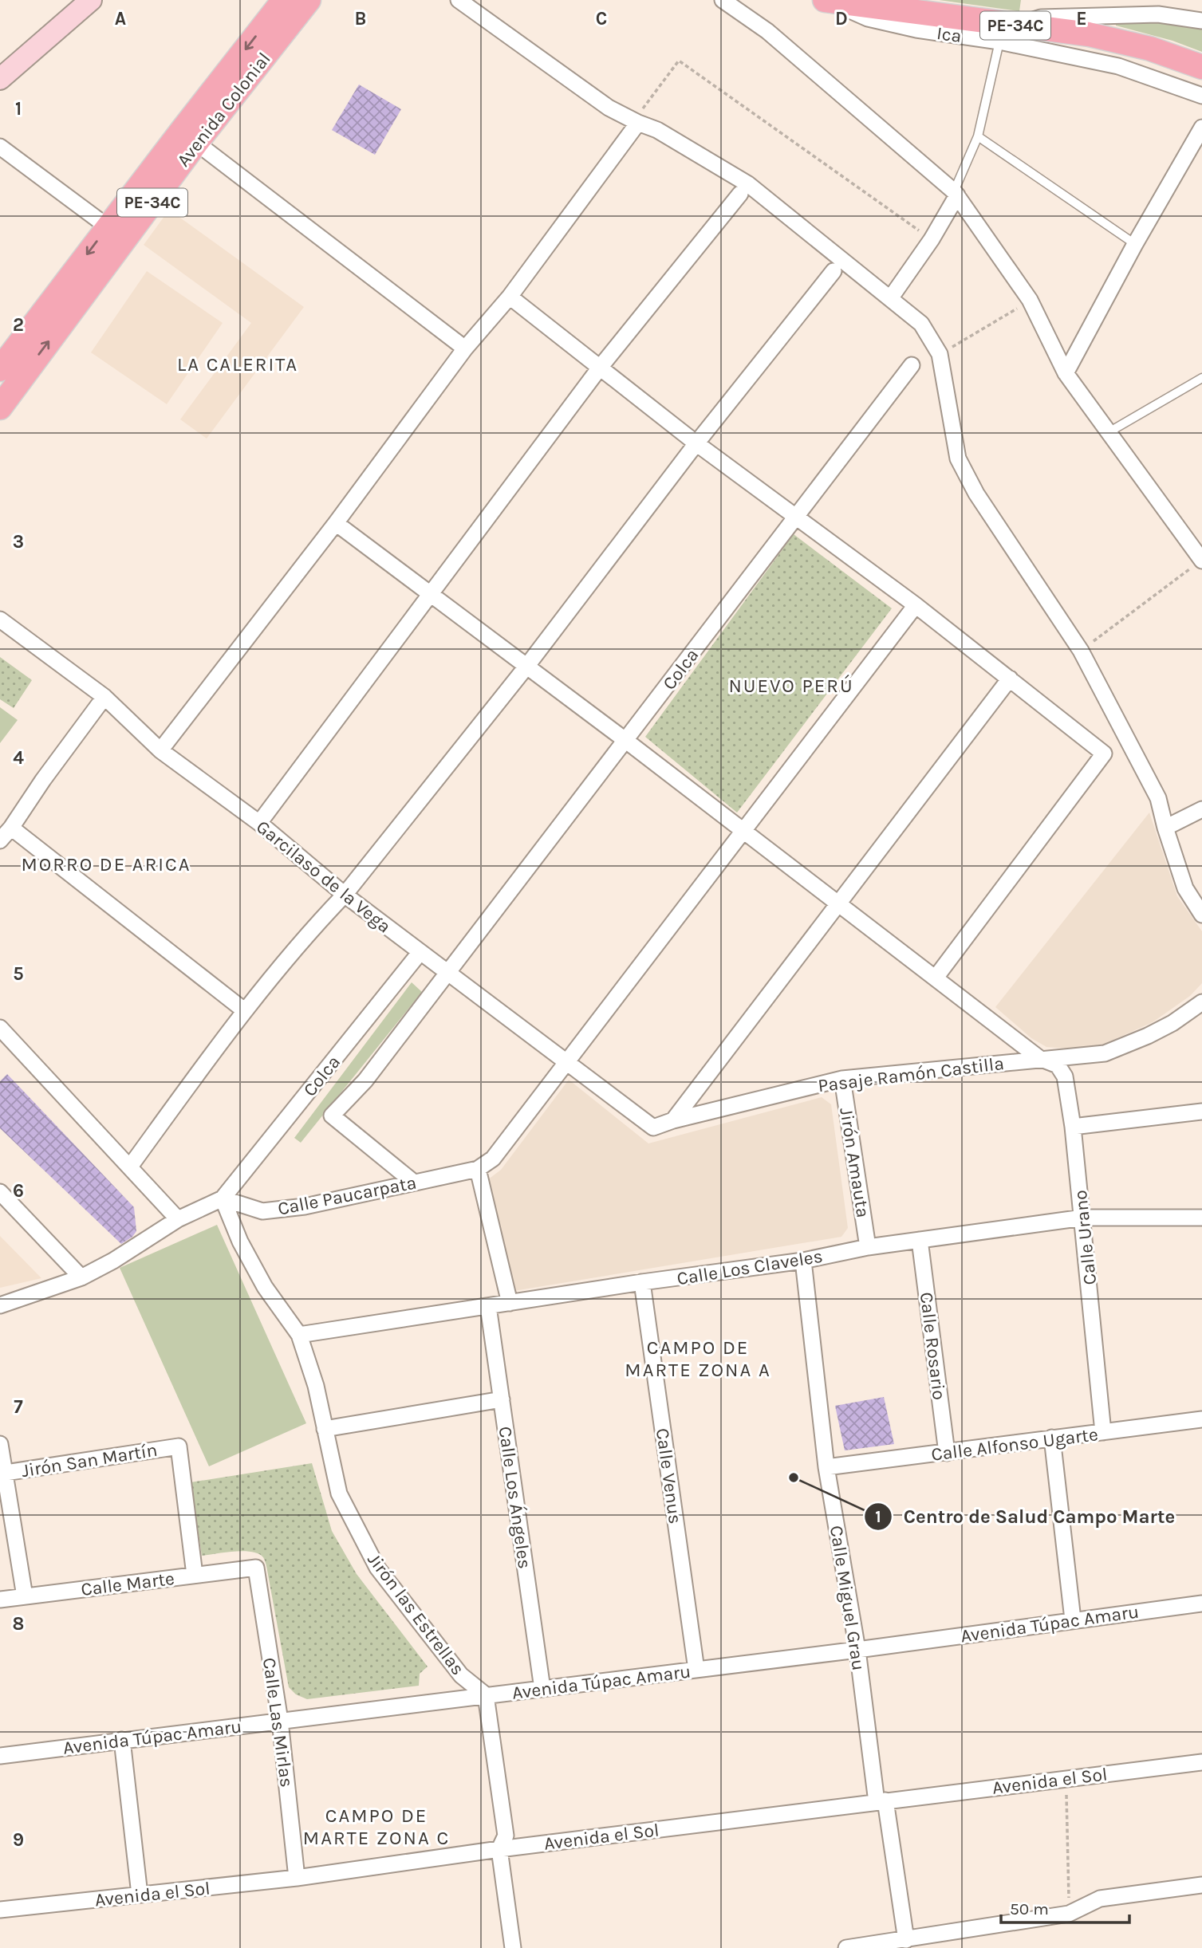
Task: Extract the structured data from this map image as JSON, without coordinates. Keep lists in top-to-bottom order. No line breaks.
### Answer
{"streets":{"main road":["PE-34C","Avenida Colonial"],"street":["Ica","Colca","Garcilaso de la Vega","Pasaje Ramón Castilla","Jirón Amauta","Calle Paucarpata","Calle Urano","Calle Los Claveles","Calle Rosario","Calle Alfonso Ugarte","Jirón San Martín","Calle Venus","Calle Los Ángeles","Calle Marte","Calle Miguel Grau","Jirón las Estrellas","Avenida Túpac Amaru","Calle Las Mirlas","Avenida el Sol"]},"crossings":[["PE-34C","Ica"],["Colca","Garcilaso de la Vega"],["Colca","Calle Paucarpata"],["Colca","Calle Urano"],["Colca","Jirón las Estrellas"],["Garcilaso de la Vega","Pasaje Ramón Castilla"],["Pasaje Ramón Castilla","Jirón Amauta"],["Pasaje Ramón Castilla","Calle Urano"],["Jirón Amauta","Calle Los Claveles"],["Calle Paucarpata","Jirón las Estrellas"],["Calle Urano","Calle Los Claveles"],["Calle Urano","Calle Alfonso Ugarte"],["Calle Los Claveles","Calle Rosario"],["Calle Los Claveles","Calle Venus"],["Calle Los Claveles","Calle Los Ángeles"],["Calle Los Claveles","Calle Miguel Grau"],["Calle Los Claveles","Jirón las Estrellas"],["Calle Rosario","Calle Alfonso Ugarte"],["Calle Alfonso Ugarte","Calle Miguel Grau"],["Jirón San Martín","Calle Marte"],["Calle Venus","Avenida Túpac Amaru"],["Calle Los Ángeles","Avenida Túpac Amaru"],["Calle Marte","Calle Las Mirlas"],["Calle Miguel Grau","Avenida Túpac Amaru"],["Calle Miguel Grau","Avenida el Sol"],["Jirón las Estrellas","Avenida Túpac Amaru"],["Avenida Túpac Amaru","Calle Las Mirlas"],["Calle Las Mirlas","Avenida el Sol"]],"districts":["LA CALERITA","NUEVO PERÚ","MORRO DE ARICA","CAMPO DE MARTE ZONA A","CAMPO DE MARTE ZONA C"],"places":["Centro de Salud Campo Marte"],"scale_bar":"50 m","grid":{"columns":["A","B","C","D","E"],"rows":["1","2","3","4","5","6","7","8","9"]}}
